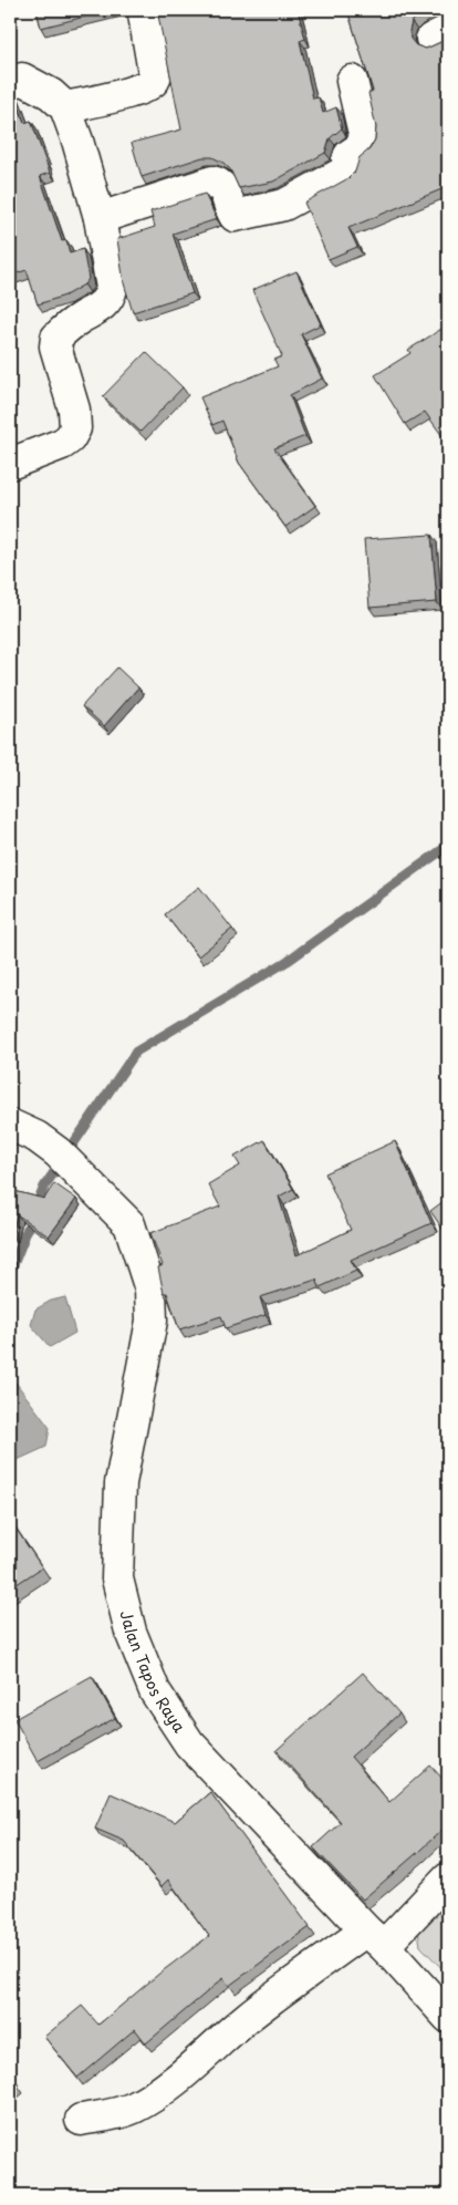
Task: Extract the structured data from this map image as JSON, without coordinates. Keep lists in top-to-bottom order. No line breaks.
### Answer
{"streets":{"street":["Jalan Tapos Raya"]}}
